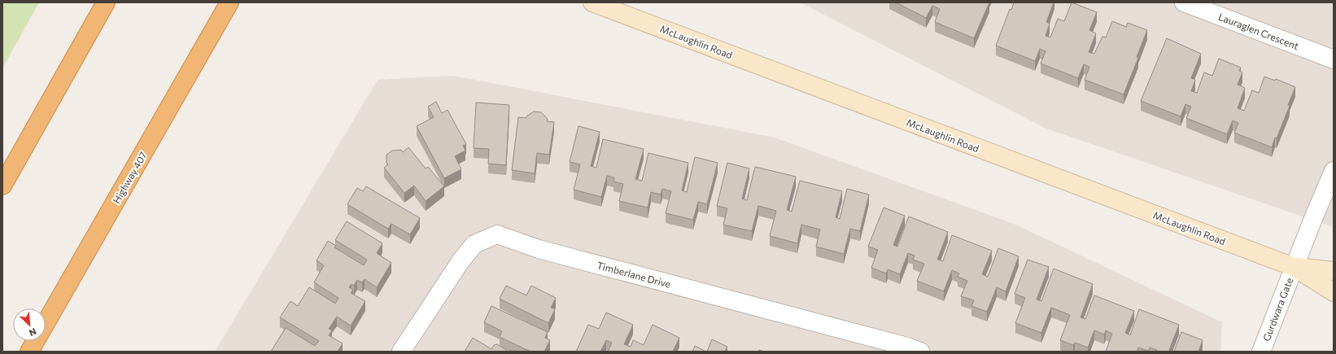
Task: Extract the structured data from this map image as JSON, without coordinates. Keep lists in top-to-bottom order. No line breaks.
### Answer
{"streets":{"highway":["Highway 407"],"street":["Lauraglen Crescent","McLaughlin Road","Timberlane Drive","Gurdwara Gate"]},"crossings":[["McLaughlin Road","Gurdwara Gate"]],"north":"bottom right"}
